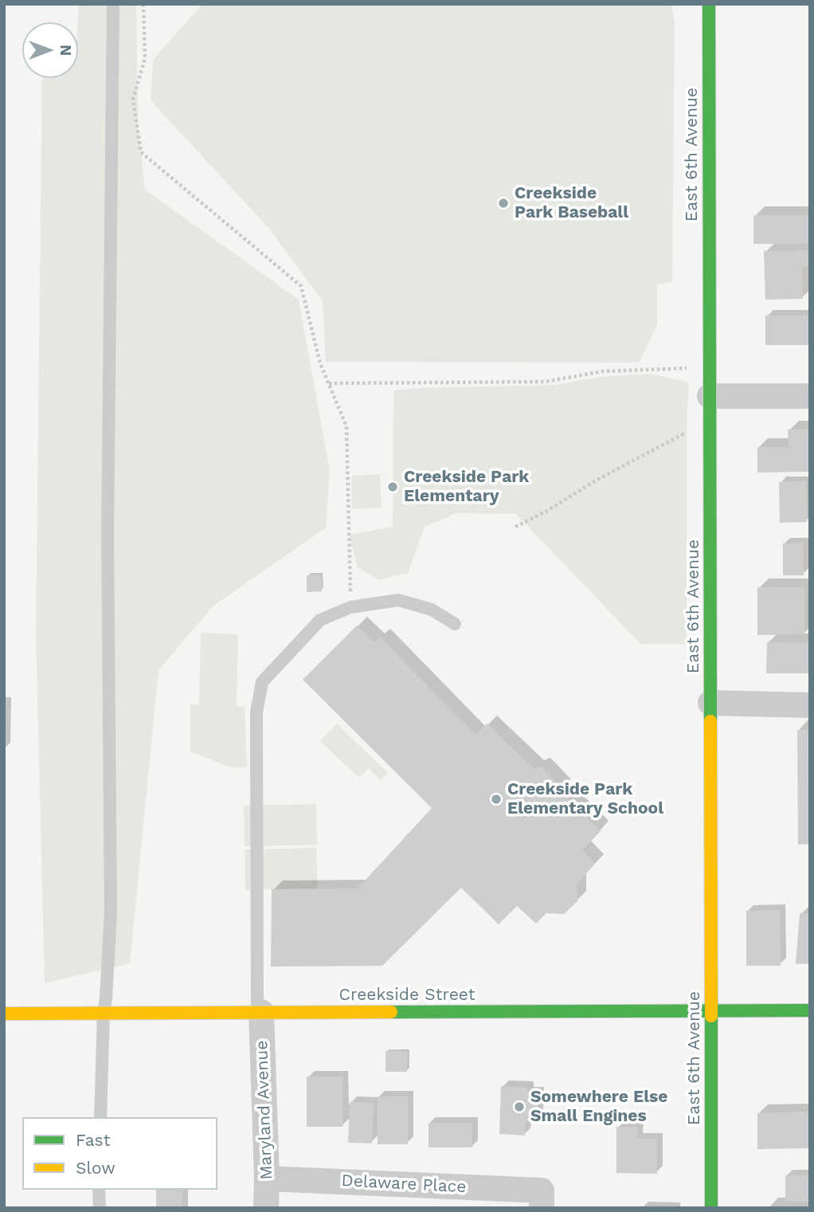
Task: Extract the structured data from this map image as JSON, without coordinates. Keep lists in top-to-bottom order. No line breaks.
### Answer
{"streets":{"street":["East 6th Avenue","Creekside Street","Maryland Avenue","Delaware Place"]},"crossings":[["East 6th Avenue","Creekside Street"],["Creekside Street","Maryland Avenue"],["Maryland Avenue","Delaware Place"]],"places":["Creekside Park Baseball","Creekside Park Elementary","Creekside Park Elementary School","Somewhere Else Small Engines"],"legend":["Fast","Slow"],"north":"right"}
